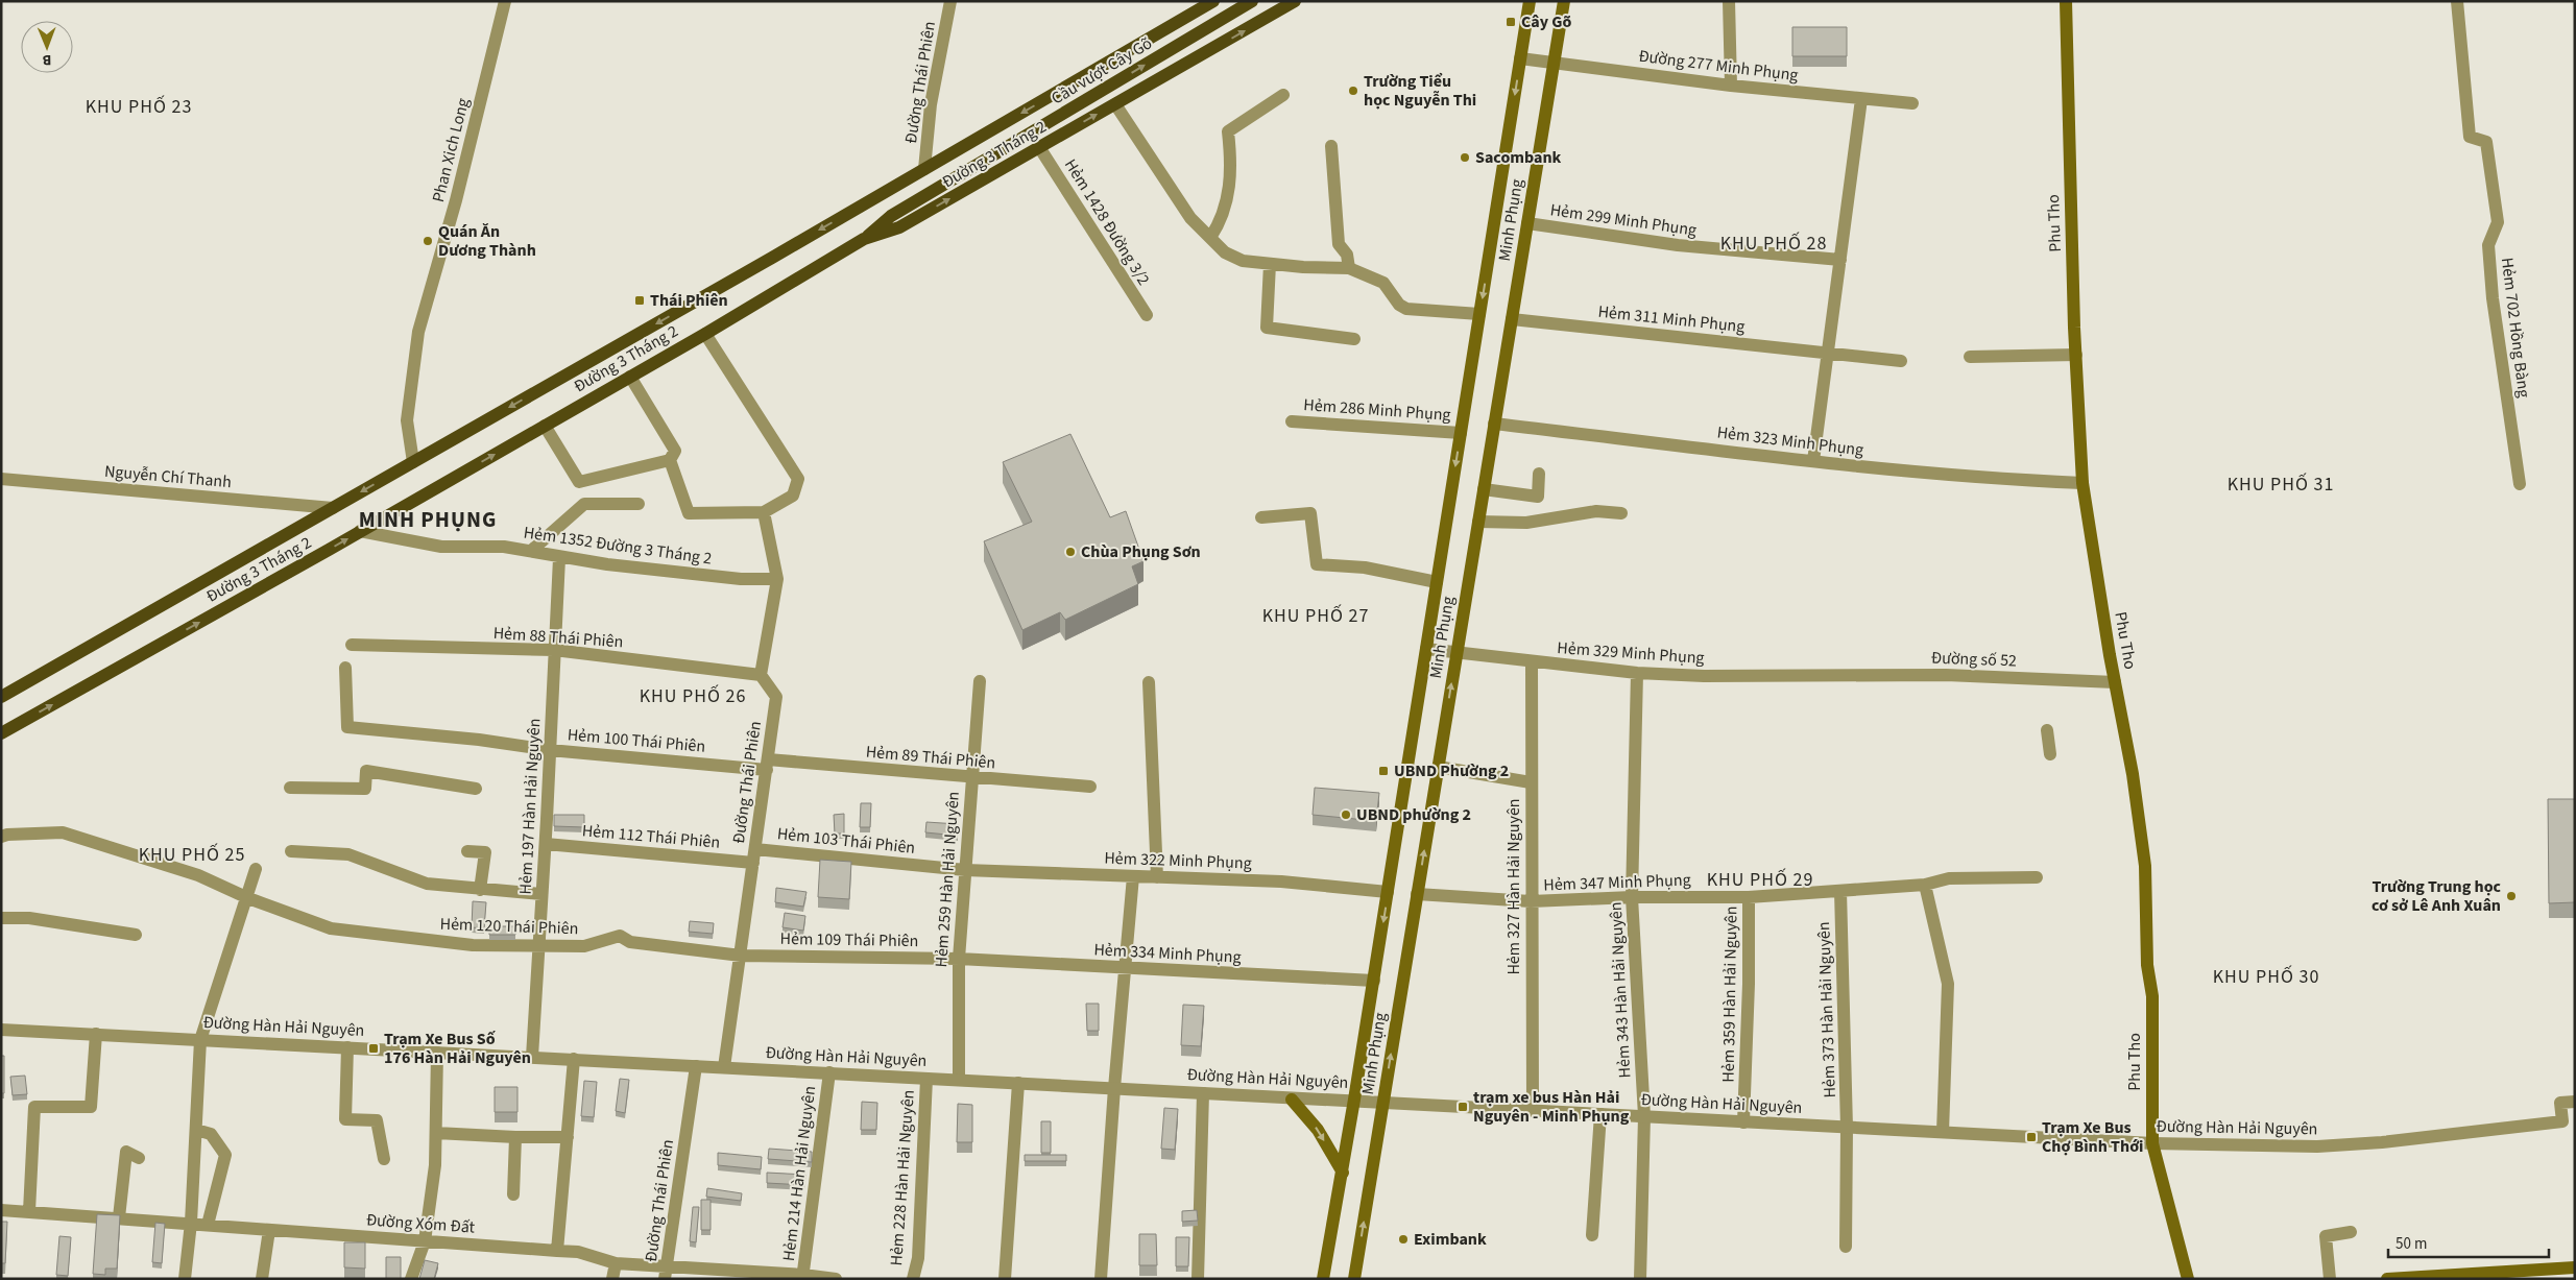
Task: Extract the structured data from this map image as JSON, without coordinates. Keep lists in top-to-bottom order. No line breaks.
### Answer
{"streets":{"main road":["Cầu vượt Cây Gõ","Đường 3 Tháng 2","Minh Phụng","Phu Tho"],"street":["Đường 277 Minh Phụng","Đường Thái Phiên","Phan Xich Long","Hẻm 299 Minh Phụng","Hẻm 1428 Đường 3/2","Hẻm 311 Minh Phụng","Hẻm 702 Hồng Bàng","Hẻm 286 Minh Phụng","Hẻm 323 Minh Phụng","Nguyễn Chí Thanh","Hẻm 1352 Đường 3 Tháng 2","Hẻm 88 Thái Phiên","Hẻm 329 Minh Phụng","Đường số 52","Hẻm 100 Thái Phiên","Hẻm 89 Thái Phiên","Hẻm 197 Hàn Hải Nguyên","Hẻm 112 Thái Phiên","Hẻm 103 Thái Phiên","Hẻm 322 Minh Phụng","Hẻm 259 Hàn Hải Nguyên","Hẻm 347 Minh Phụng","Hẻm 327 Hàn Hải Nguyên","Hẻm 120 Thái Phiên","Hẻm 109 Thái Phiên","Hẻm 334 Minh Phụng","Hẻm 343 Hàn Hải Nguyên","Hẻm 359 Hàn Hải Nguyên","Hẻm 373 Hàn Hải Nguyên","Đường Hàn Hải Nguyên","Hẻm 214 Hàn Hải Nguyên","Hẻm 228 Hàn Hải Nguyên","Đường Xóm Đất"]},"crossings":[["Đường 277 Minh Phụng","Minh Phụng"],["Cầu vượt Cây Gõ","Đường 3 Tháng 2"],["Đường Thái Phiên","Đường 3 Tháng 2"],["Đường Thái Phiên","Hẻm 88 Thái Phiên"],["Đường Thái Phiên","Hẻm 100 Thái Phiên"],["Đường Thái Phiên","Hẻm 89 Thái Phiên"],["Đường Thái Phiên","Hẻm 112 Thái Phiên"],["Đường Thái Phiên","Hẻm 103 Thái Phiên"],["Đường Thái Phiên","Hẻm 120 Thái Phiên"],["Đường Thái Phiên","Hẻm 109 Thái Phiên"],["Đường Thái Phiên","Đường Hàn Hải Nguyên"],["Đường Thái Phiên","Đường Xóm Đất"],["Phan Xich Long","Đường 3 Tháng 2"],["Đường 3 Tháng 2","Hẻm 1428 Đường 3/2"],["Đường 3 Tháng 2","Nguyễn Chí Thanh"],["Đường 3 Tháng 2","Hẻm 1352 Đường 3 Tháng 2"],["Minh Phụng","Hẻm 299 Minh Phụng"],["Minh Phụng","Hẻm 311 Minh Phụng"],["Minh Phụng","Hẻm 286 Minh Phụng"],["Minh Phụng","Hẻm 323 Minh Phụng"],["Minh Phụng","Hẻm 329 Minh Phụng"],["Minh Phụng","Hẻm 322 Minh Phụng"],["Minh Phụng","Hẻm 347 Minh Phụng"],["Minh Phụng","Hẻm 334 Minh Phụng"],["Minh Phụng","Đường Hàn Hải Nguyên"],["Phu Tho","Hẻm 323 Minh Phụng"],["Phu Tho","Đường số 52"],["Phu Tho","Đường Hàn Hải Nguyên"],["Hẻm 1352 Đường 3 Tháng 2","Hẻm 197 Hàn Hải Nguyên"],["Hẻm 88 Thái Phiên","Hẻm 197 Hàn Hải Nguyên"],["Hẻm 329 Minh Phụng","Đường số 52"],["Hẻm 329 Minh Phụng","Hẻm 327 Hàn Hải Nguyên"],["Hẻm 329 Minh Phụng","Hẻm 343 Hàn Hải Nguyên"],["Hẻm 100 Thái Phiên","Hẻm 89 Thái Phiên"],["Hẻm 100 Thái Phiên","Hẻm 197 Hàn Hải Nguyên"],["Hẻm 89 Thái Phiên","Hẻm 259 Hàn Hải Nguyên"],["Hẻm 197 Hàn Hải Nguyên","Hẻm 112 Thái Phiên"],["Hẻm 197 Hàn Hải Nguyên","Hẻm 120 Thái Phiên"],["Hẻm 197 Hàn Hải Nguyên","Đường Hàn Hải Nguyên"],["Hẻm 103 Thái Phiên","Hẻm 322 Minh Phụng"],["Hẻm 103 Thái Phiên","Hẻm 259 Hàn Hải Nguyên"],["Hẻm 322 Minh Phụng","Hẻm 259 Hàn Hải Nguyên"],["Hẻm 259 Hàn Hải Nguyên","Hẻm 109 Thái Phiên"],["Hẻm 259 Hàn Hải Nguyên","Hẻm 334 Minh Phụng"],["Hẻm 259 Hàn Hải Nguyên","Đường Hàn Hải Nguyên"],["Hẻm 347 Minh Phụng","Hẻm 327 Hàn Hải Nguyên"],["Hẻm 347 Minh Phụng","Hẻm 343 Hàn Hải Nguyên"],["Hẻm 347 Minh Phụng","Hẻm 359 Hàn Hải Nguyên"],["Hẻm 347 Minh Phụng","Hẻm 373 Hàn Hải Nguyên"],["Hẻm 327 Hàn Hải Nguyên","Đường Hàn Hải Nguyên"],["Hẻm 120 Thái Phiên","Hẻm 109 Thái Phiên"],["Hẻm 109 Thái Phiên","Hẻm 334 Minh Phụng"],["Hẻm 343 Hàn Hải Nguyên","Đường Hàn Hải Nguyên"],["Hẻm 359 Hàn Hải Nguyên","Đường Hàn Hải Nguyên"],["Hẻm 373 Hàn Hải Nguyên","Đường Hàn Hải Nguyên"],["Đường Hàn Hải Nguyên","Hẻm 214 Hàn Hải Nguyên"],["Đường Hàn Hải Nguyên","Hẻm 228 Hàn Hải Nguyên"],["Hẻm 214 Hàn Hải Nguyên","Đường Xóm Đất"]],"one_way":["Cầu vượt Cây Gõ"],"districts":["KHU PHỐ 23","KHU PHỐ 28","KHU PHỐ 31","MINH PHỤNG","KHU PHỐ 27","KHU PHỐ 26","KHU PHỐ 25","KHU PHỐ 29","KHU PHỐ 30"],"places":{"transit":["Cây Gõ","Thái Phiên","UBND Phường 2","Trạm Xe Bus Số 176 Hàn Hải Nguyên","trạm xe bus Hàn Hải Nguyên - Minh Phụng","Trạm Xe Bus Chợ Bình Thới"],"other":["Trường Tiểu học Nguyễn Thi","Sacombank","Quán Ăn Dương Thành","Chùa Phụng Sơn","UBND phường 2","Trường Trung học cơ sở Lê Anh Xuân","Eximbank"]},"scale_bar":"50 m","north":"bottom"}
